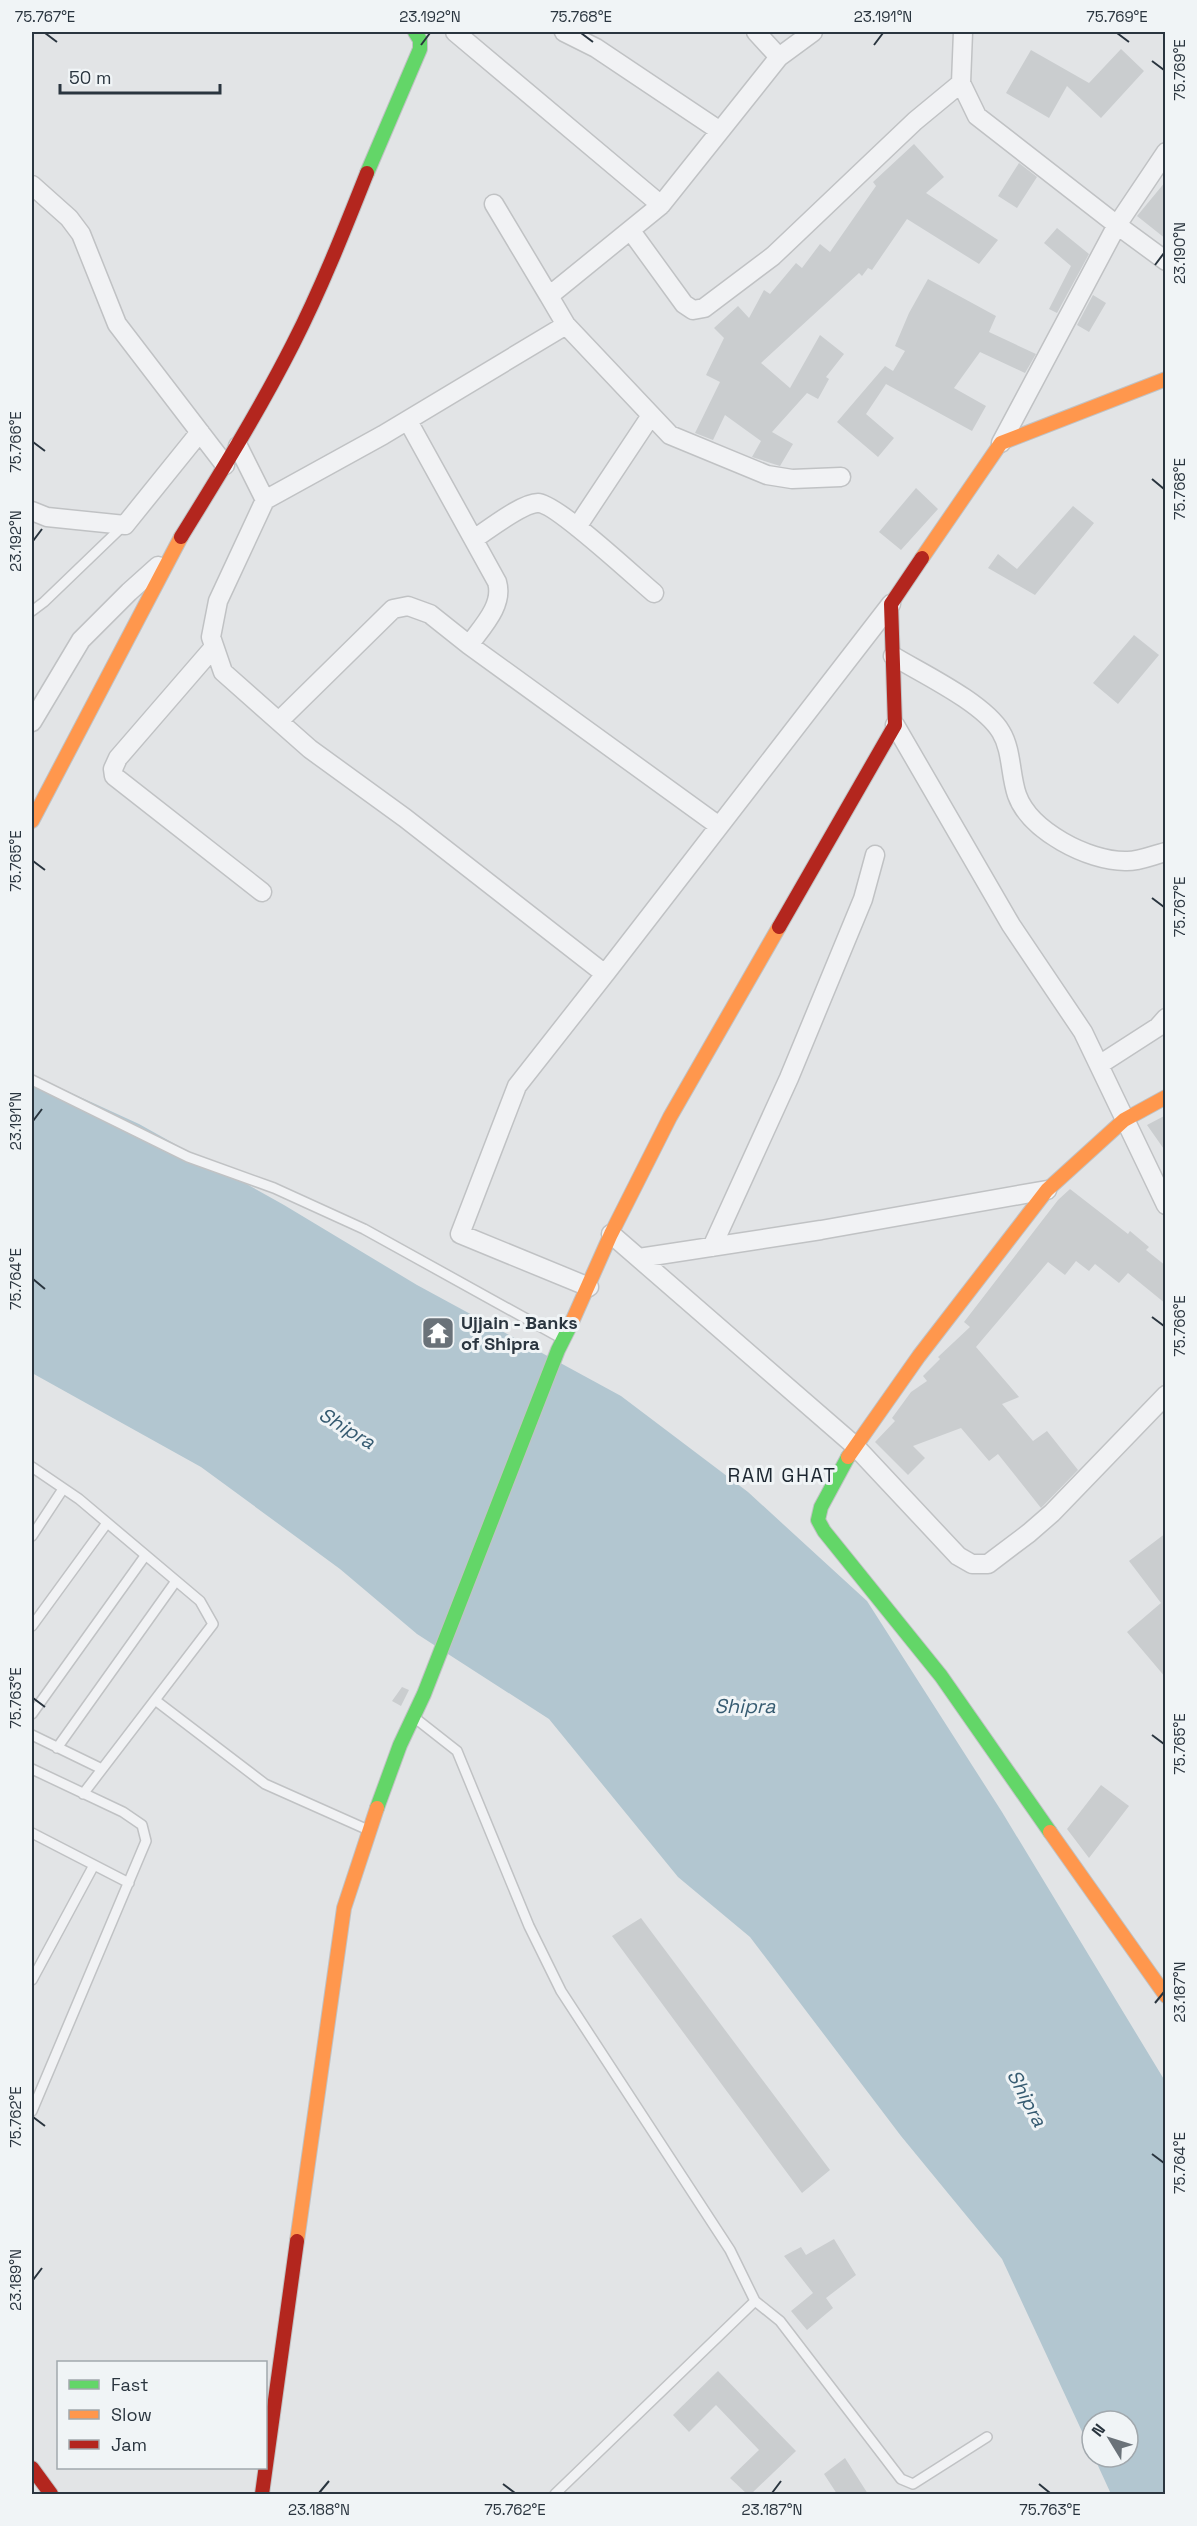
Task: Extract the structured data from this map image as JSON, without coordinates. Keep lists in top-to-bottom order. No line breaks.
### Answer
{"districts":["RAM GHAT"],"water":["Shipra"],"places":{"temple":["Ujjain - Banks of Shipra"]},"legend":["Fast","Slow","Jam"],"scale_bar":"50 m","north":"top left","coordinates":["75.767°E","23.192°N","75.768°E","23.191°N","75.769°E","23.190°N","75.766°E","75.765°E","75.764°E","75.763°E","23.187°N","75.762°E","23.189°N","23.188°N"]}
